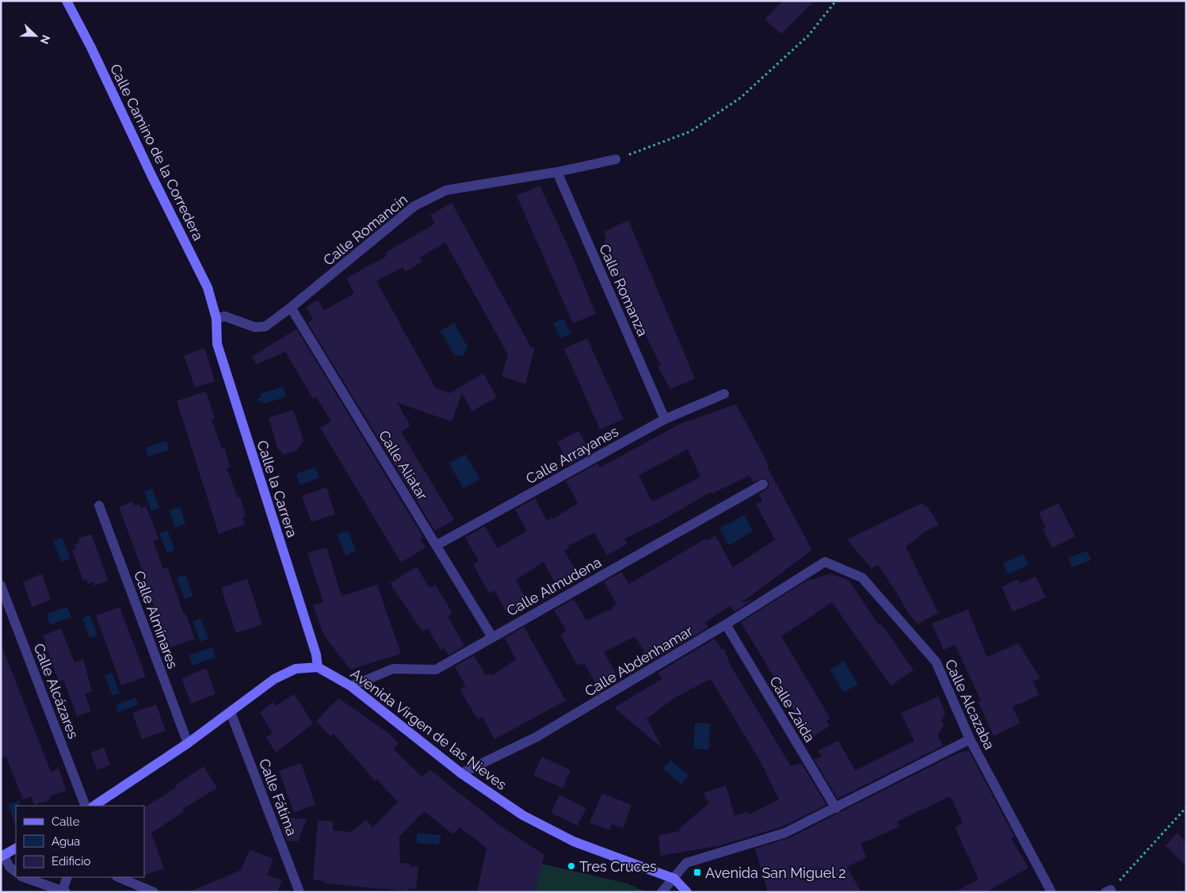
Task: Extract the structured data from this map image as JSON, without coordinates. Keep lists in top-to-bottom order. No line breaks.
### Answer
{"streets":{"street":["Calle Camino de la Corredera","Calle Romancín","Calle Romanza","Calle Arrayanes","Calle Aliatar","Calle la Carrera","Calle Almudena","Calle Alminares","Calle Abdenhamar","Calle Alcázares","Calle Alcazaba","Calle Zaida","Avenida Virgen de las Nieves","Calle Fátima"]},"crossings":[["Calle Camino de la Corredera","Calle Romancín"],["Calle Camino de la Corredera","Calle la Carrera"],["Calle Romancín","Calle Romanza"],["Calle Romancín","Calle Aliatar"],["Calle Romancín","Calle la Carrera"],["Calle Romanza","Calle Arrayanes"],["Calle Arrayanes","Calle Aliatar"],["Calle Aliatar","Calle Almudena"],["Calle la Carrera","Avenida Virgen de las Nieves"],["Calle Almudena","Avenida Virgen de las Nieves"],["Calle Abdenhamar","Calle Alcazaba"],["Calle Abdenhamar","Calle Zaida"],["Calle Abdenhamar","Avenida Virgen de las Nieves"]],"places":{"other":["Tres Cruces"],"transit":["Avenida San Miguel 2"]},"legend":["Calle","Agua","Edificio"],"north":"right"}
